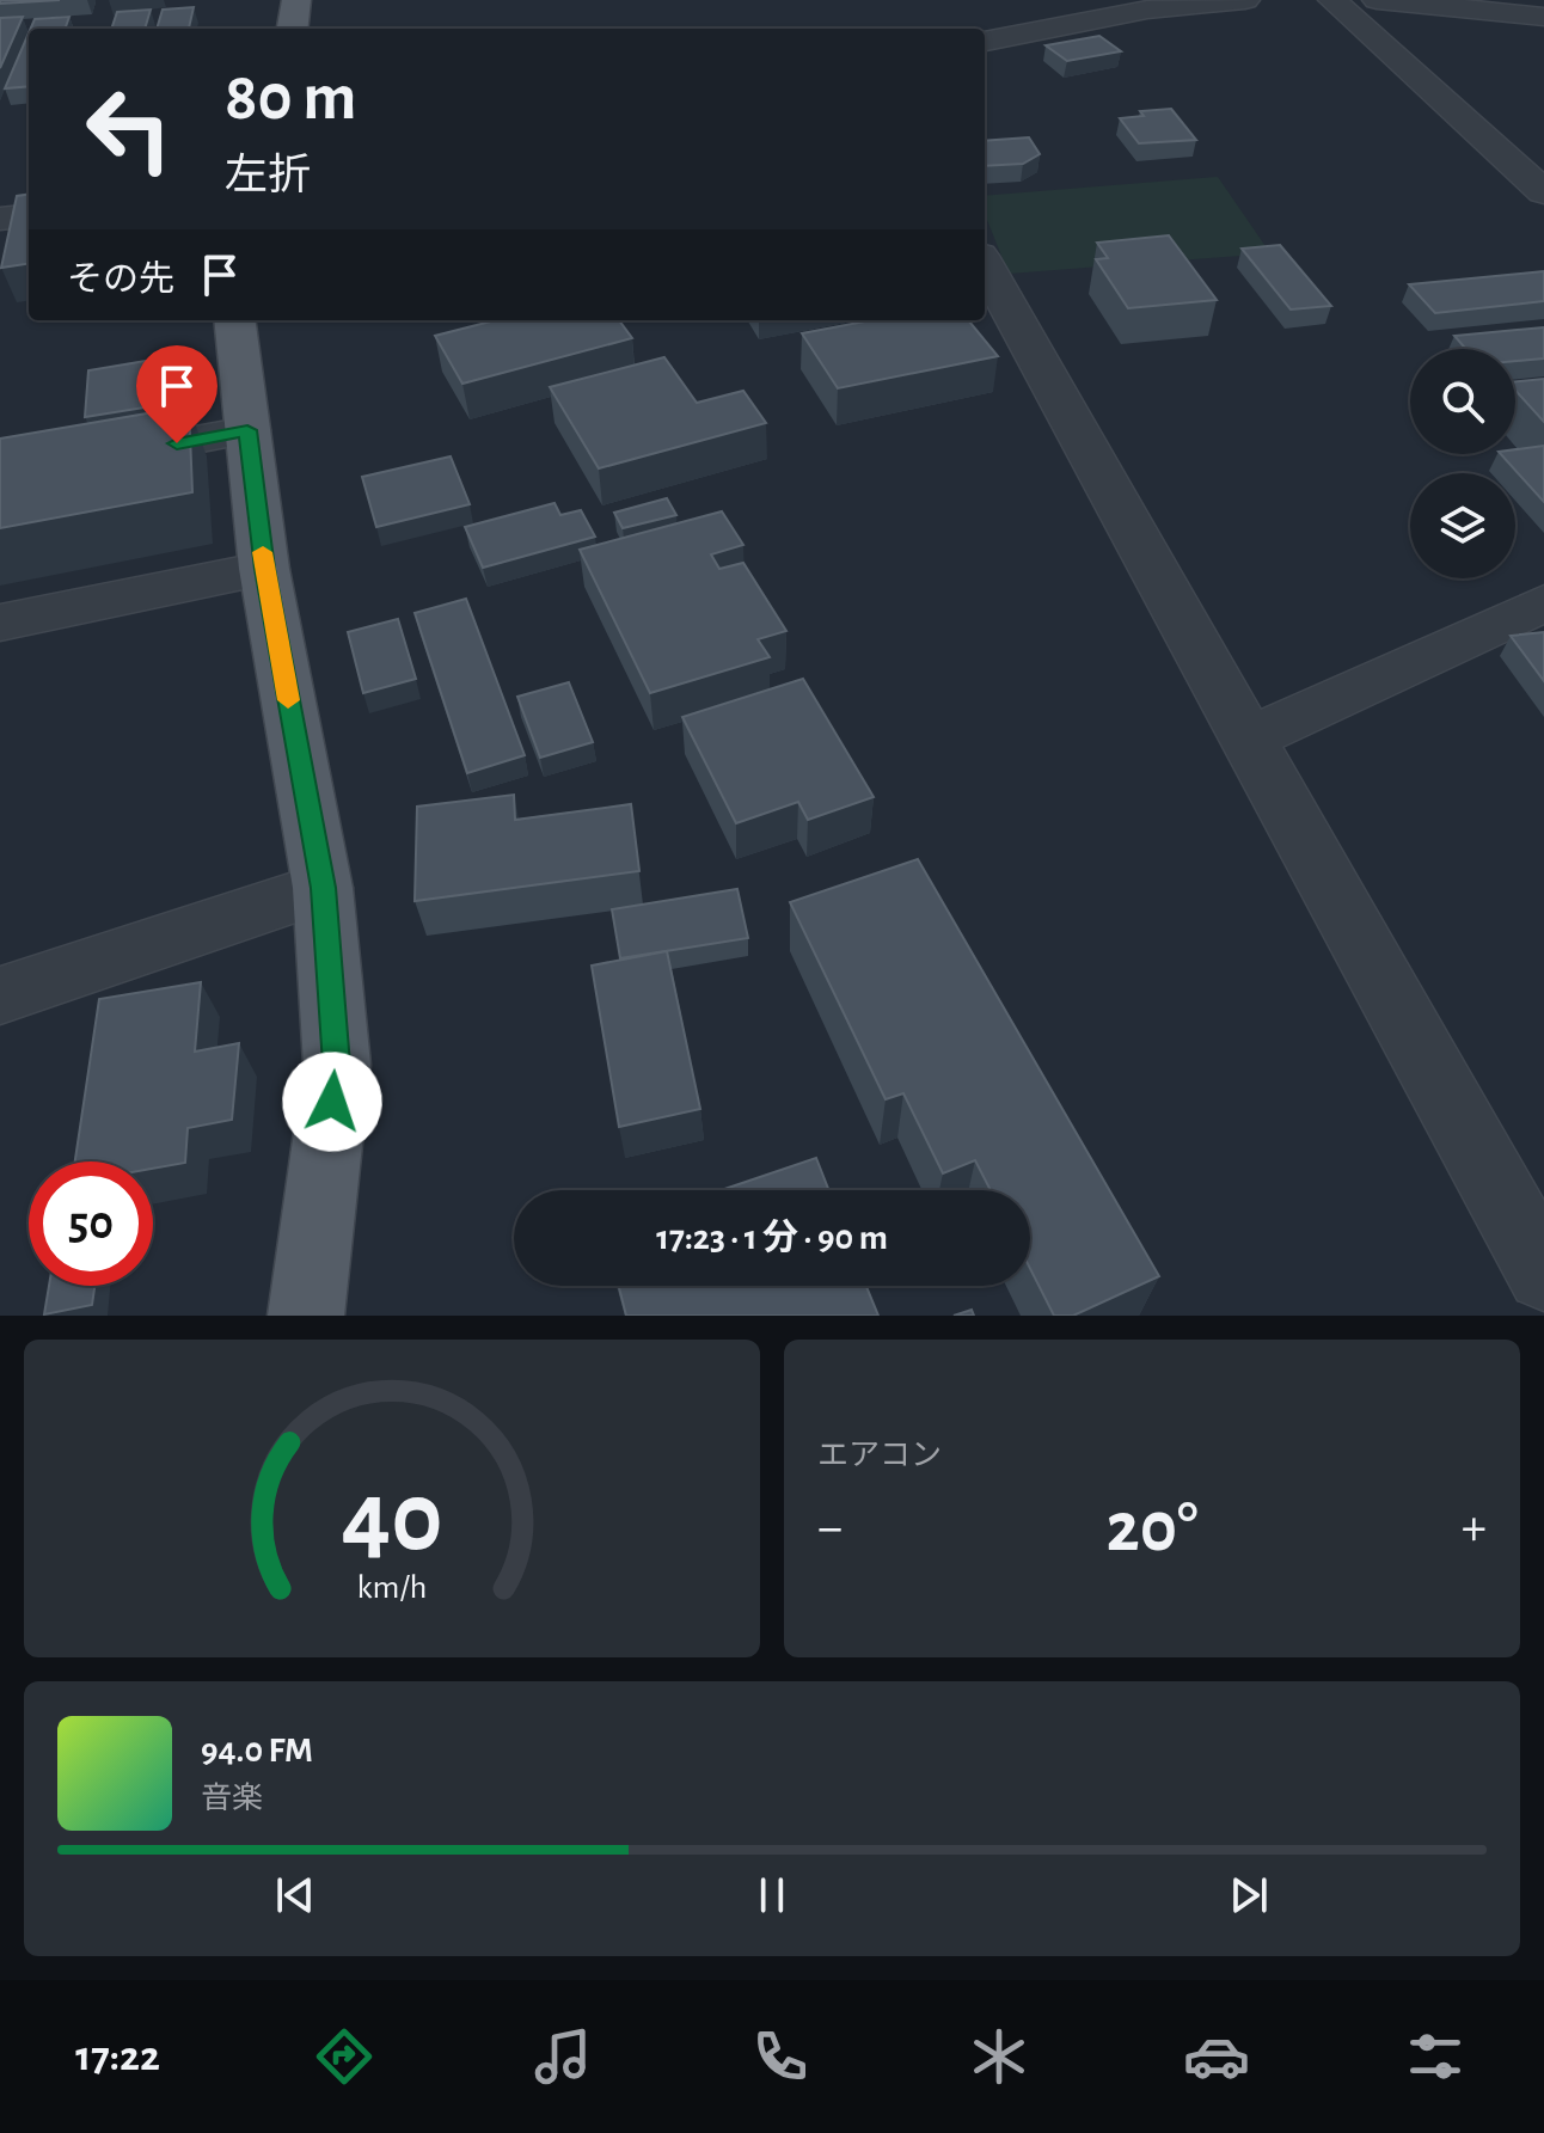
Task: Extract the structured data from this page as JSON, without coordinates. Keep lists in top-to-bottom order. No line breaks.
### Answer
{"page":{"turn":["80 m","左折"],"then":"その先","limit":"50","trip":"17:23 · 1 分 · 90 m","tile":"エアコン","heat":["−","20°","+"],"song":["94.0 FM","音楽"],"tabs":"17:22","gauge":["40","km/h"]}}
